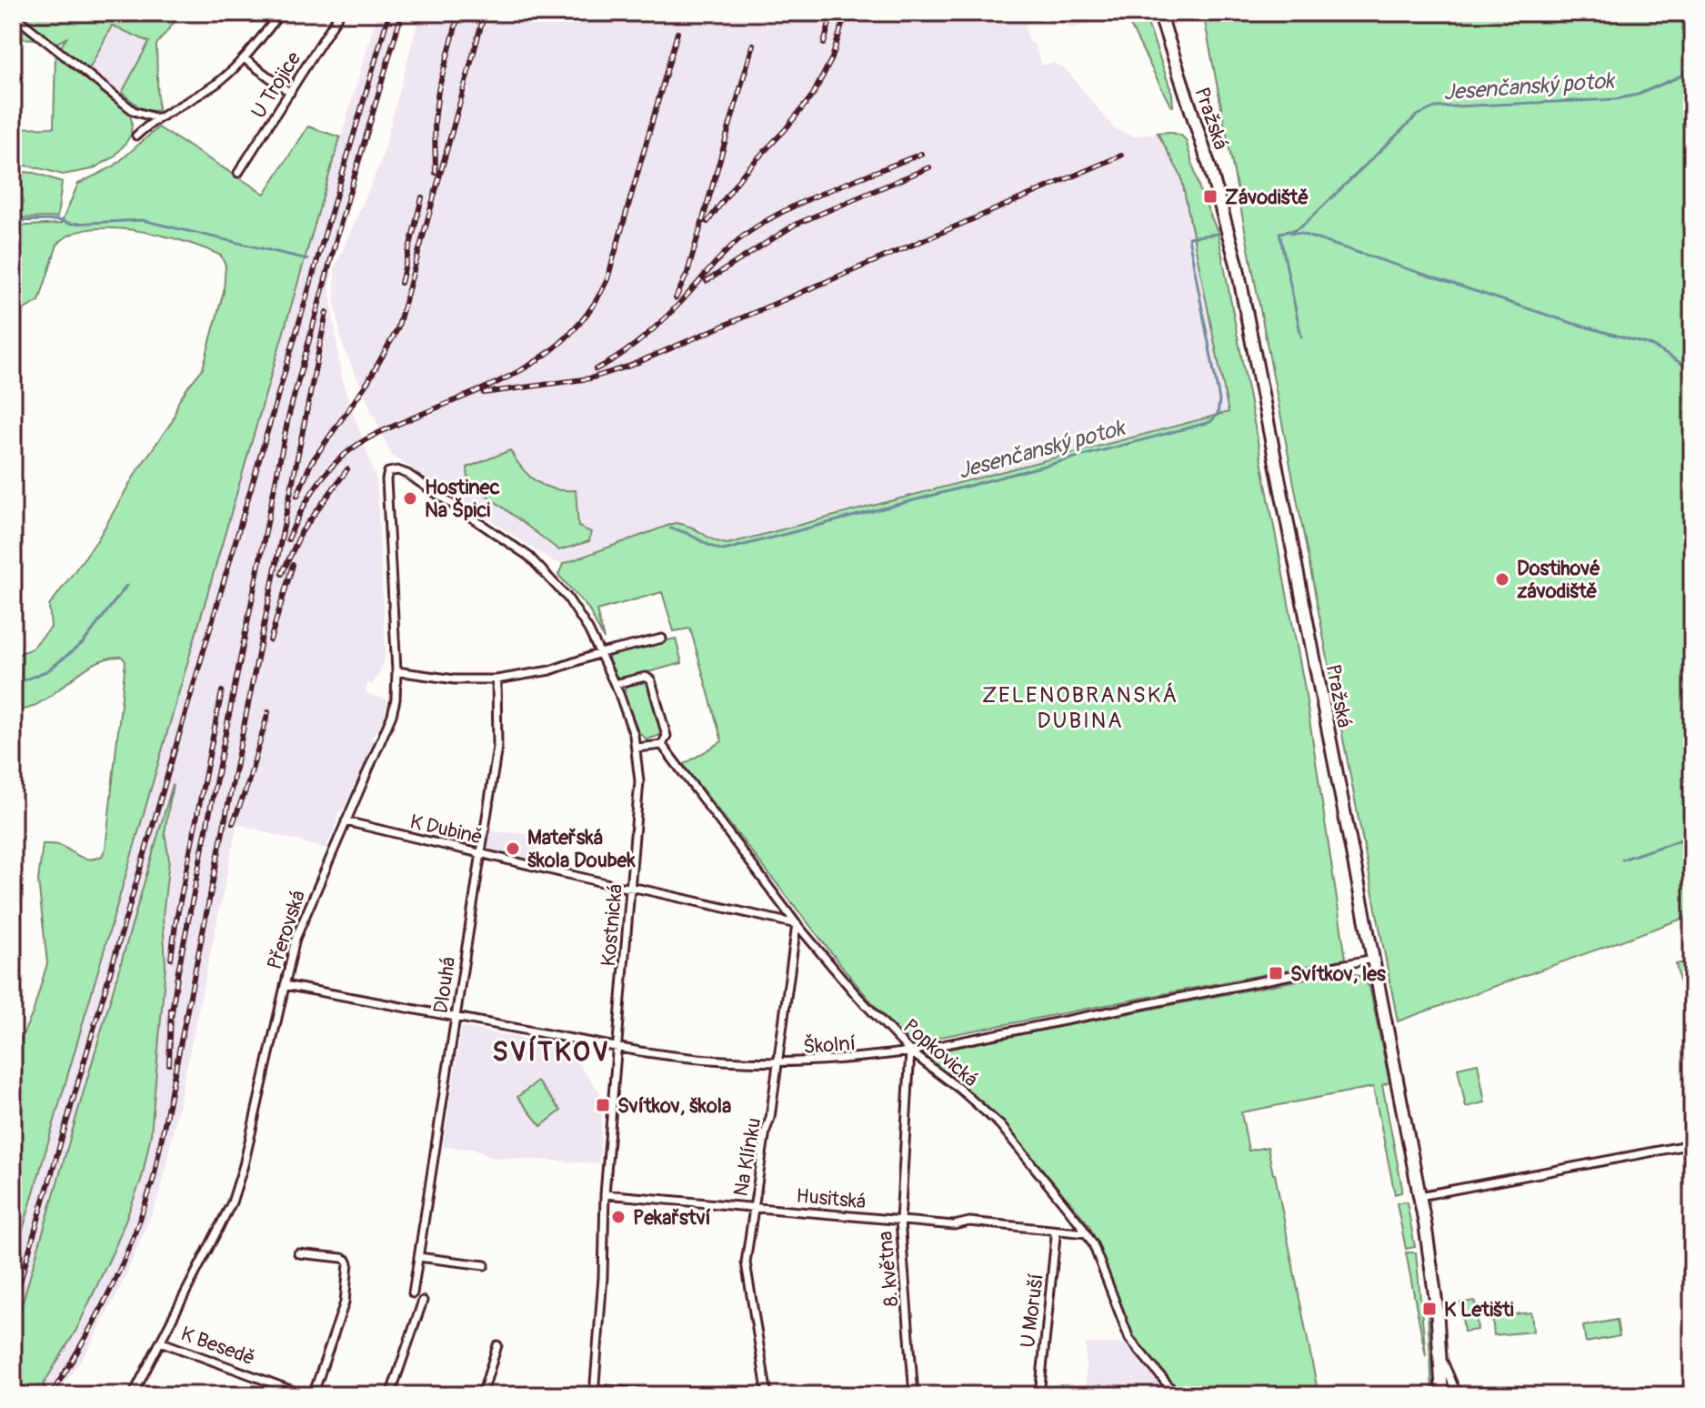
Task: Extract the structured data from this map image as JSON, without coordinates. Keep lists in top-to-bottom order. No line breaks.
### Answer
{"streets":{"main road":["Pražská"],"street":["U Trojice","K Dubině","Kostnická","Přerovská","Dlouhá","Školní","Popkovická","Na Klínku","Husitská","8. května","U Moruší","K Besedě"]},"crossings":[["Pražská","Školní"],["K Dubině","Kostnická"],["K Dubině","Přerovská"],["K Dubině","Dlouhá"],["K Dubině","Popkovická"],["K Dubině","Na Klínku"],["Kostnická","Přerovská"],["Kostnická","Školní"],["Kostnická","Husitská"],["Přerovská","Školní"],["Přerovská","K Besedě"],["Dlouhá","Školní"],["Školní","Popkovická"],["Školní","Na Klínku"],["Školní","8. května"],["Popkovická","Na Klínku"],["Popkovická","Husitská"],["Popkovická","8. května"],["Na Klínku","Husitská"],["Husitská","8. května"],["Husitská","U Moruší"]],"districts":["ZELENOBRANSKÁ DUBINA","SVÍTKOV"],"water":["Jesenčanský potok"],"places":{"transit":["Závodiště","Svítkov, les","Svítkov, škola","K Letišti"],"other":["Hostinec Na Špici","Dostihové závodiště","Mateřská škola Doubek","Pekařství"]}}
